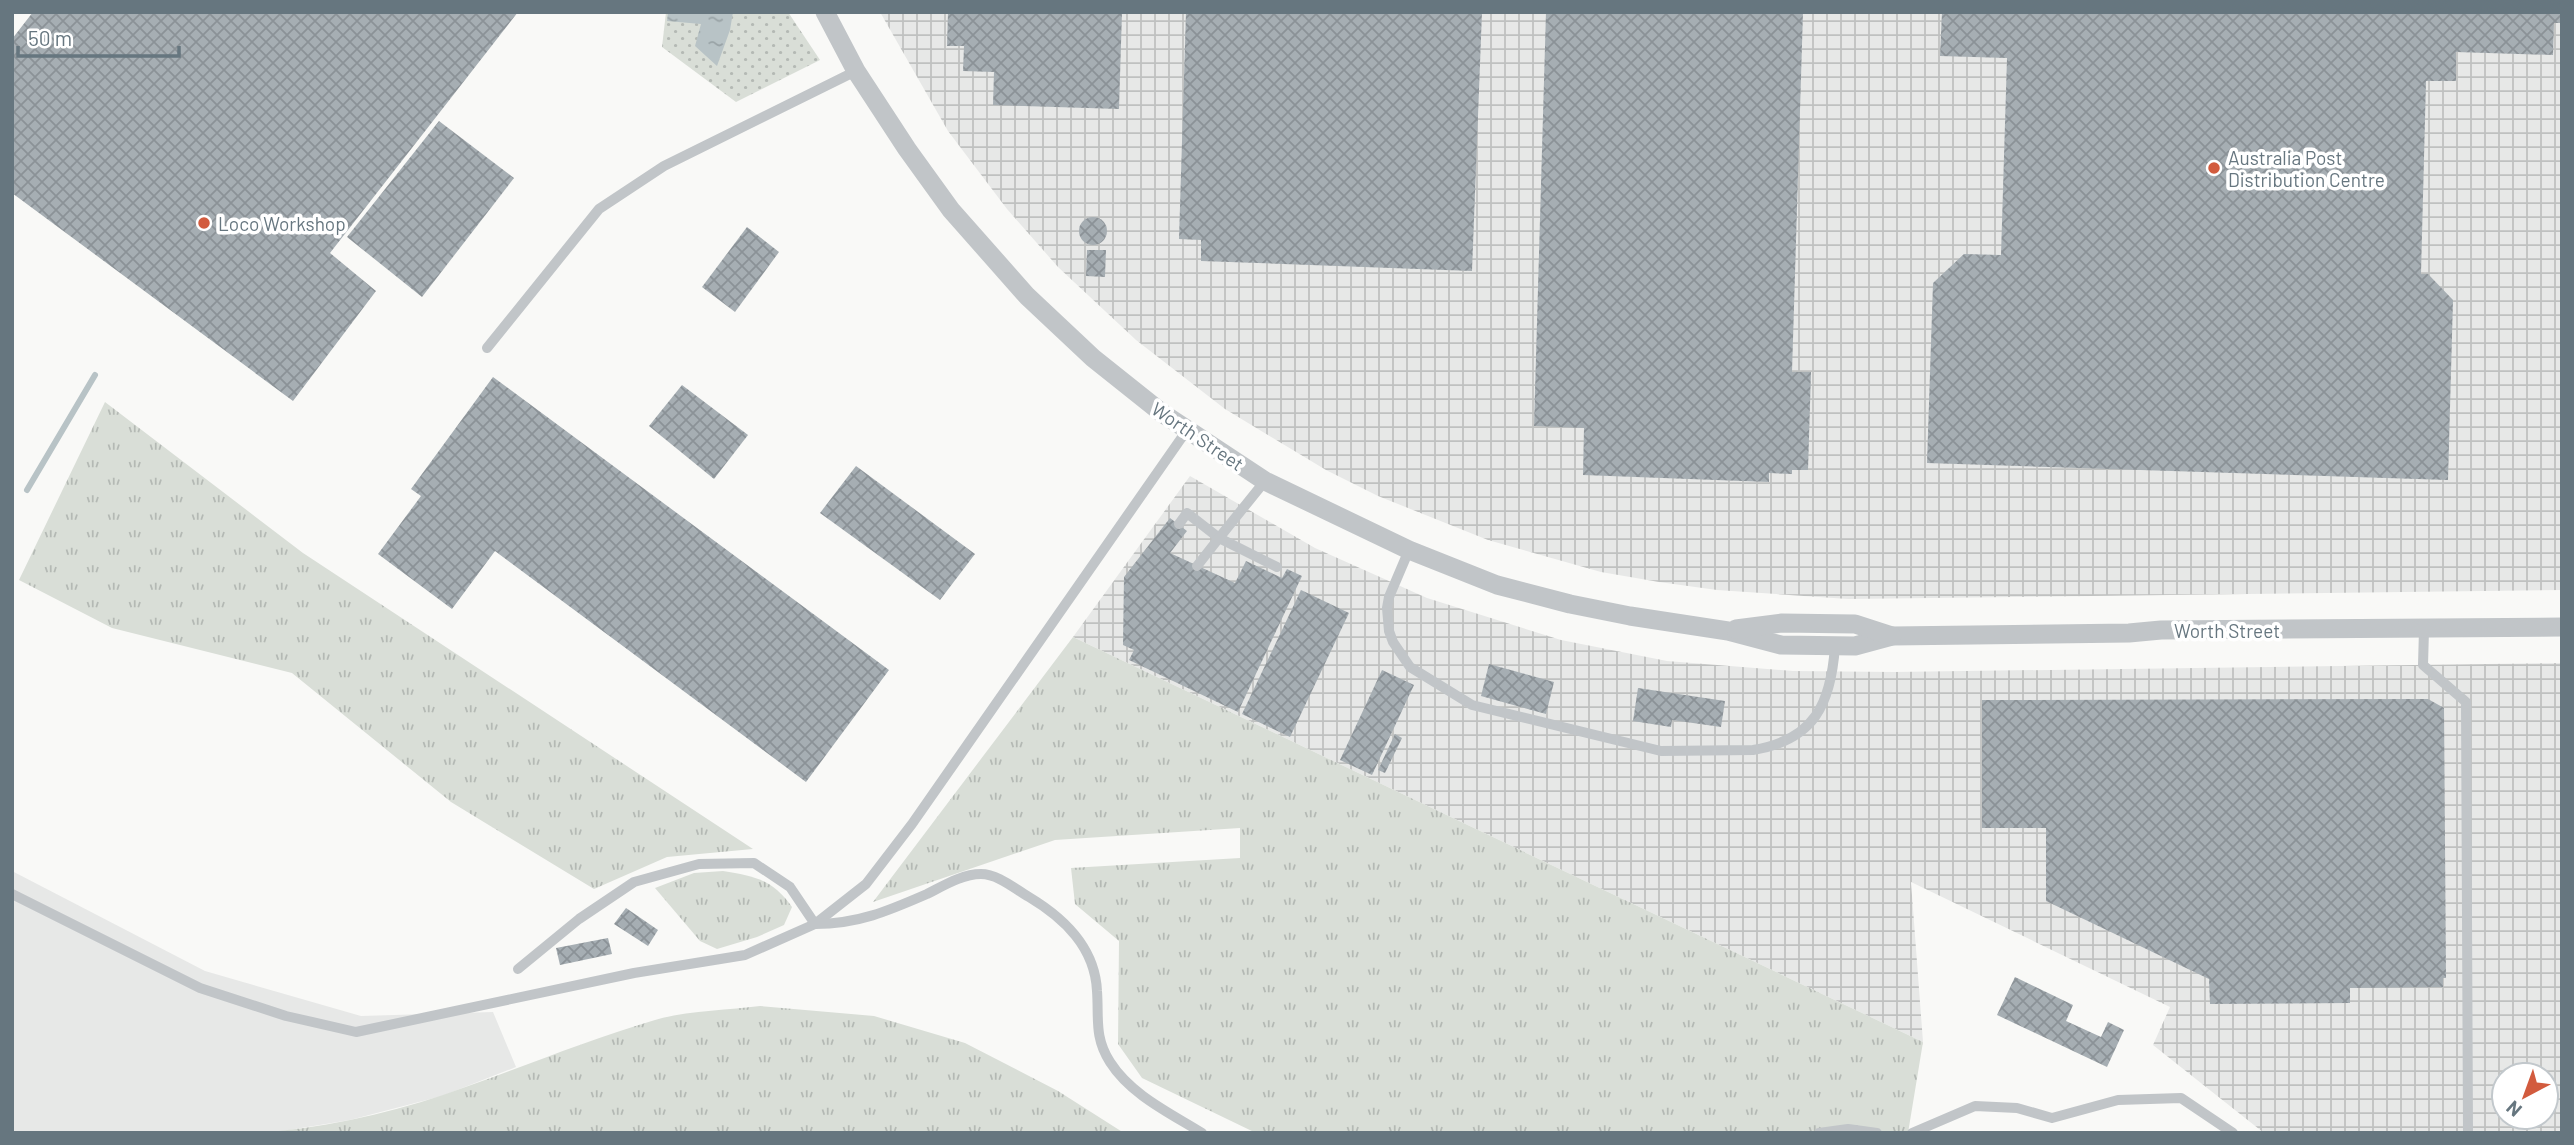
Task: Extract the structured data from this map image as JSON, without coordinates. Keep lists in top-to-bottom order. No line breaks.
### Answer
{"streets":{"street":["Worth Street"]},"places":["Australia Post Distribution Centre","Loco Workshop"],"scale_bar":"50 m","north":"bottom left"}
